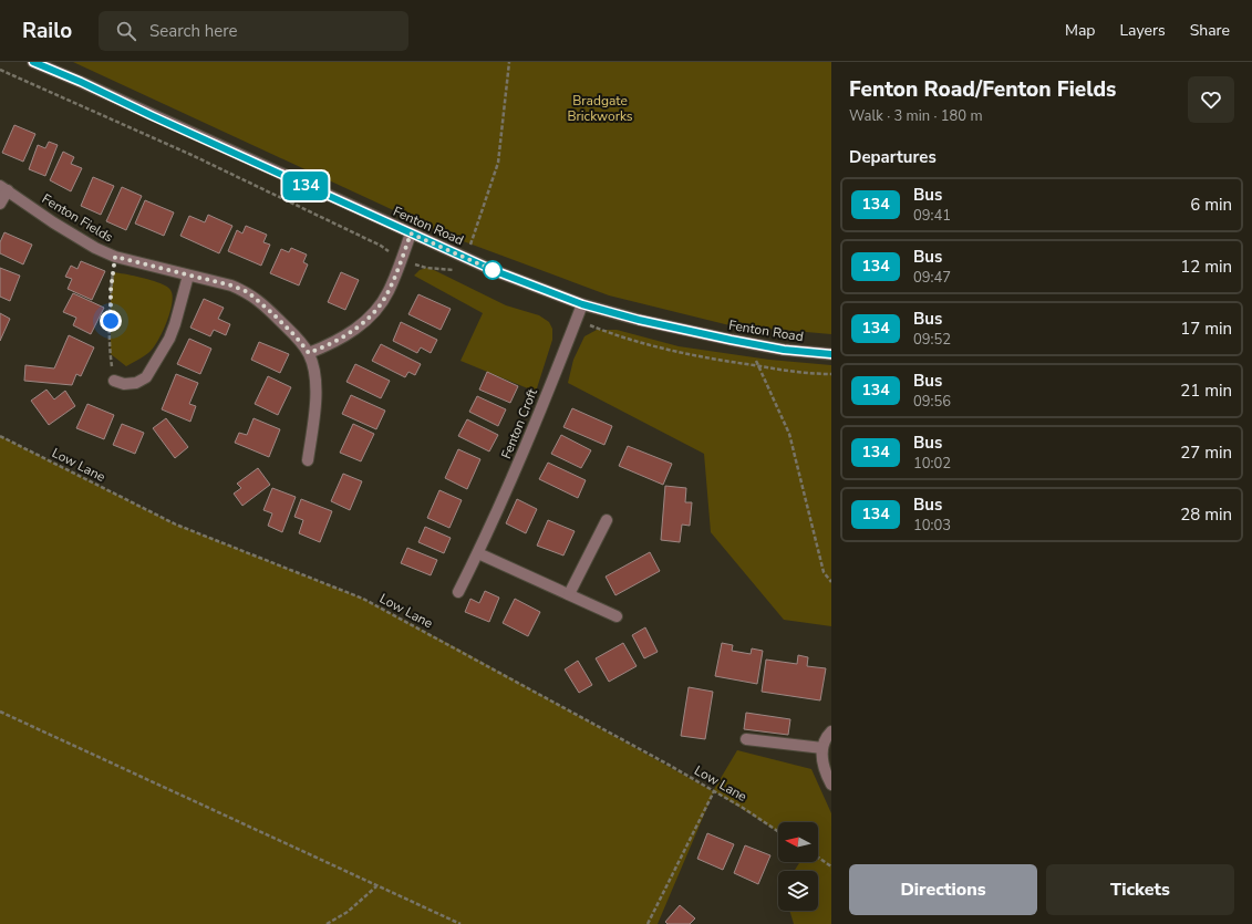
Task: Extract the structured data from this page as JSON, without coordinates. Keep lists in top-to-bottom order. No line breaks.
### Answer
{"streets":{"street":["Fenton Fields","Fenton Road","Fenton Croft"],"path":["Low Lane"]},"crossings":[["Fenton Road","Fenton Croft"]],"parks":["Bradgate Brickworks"],"lines":["bus line 134"],"north":"left","page":{"header":"Railo","search":"Search here","nav":["Map","Layers","Share"],"on_map":"134","heading":[["Fenton Road/Fenton Fields","Walk · 3 min · 180 m"],"Departures"],"list":[{"mark":"134","name":"Bus","note":"09:41","value":"6 min"},{"mark":"134","name":"Bus","note":"09:47","value":"12 min"},{"mark":"134","name":"Bus","note":"09:52","value":"17 min"},{"mark":"134","name":"Bus","note":"09:56","value":"21 min"},{"mark":"134","name":"Bus","note":"10:02","value":"27 min"},{"mark":"134","name":"Bus","note":"10:03","value":"28 min"}],"buttons":["Directions","Tickets"]}}
